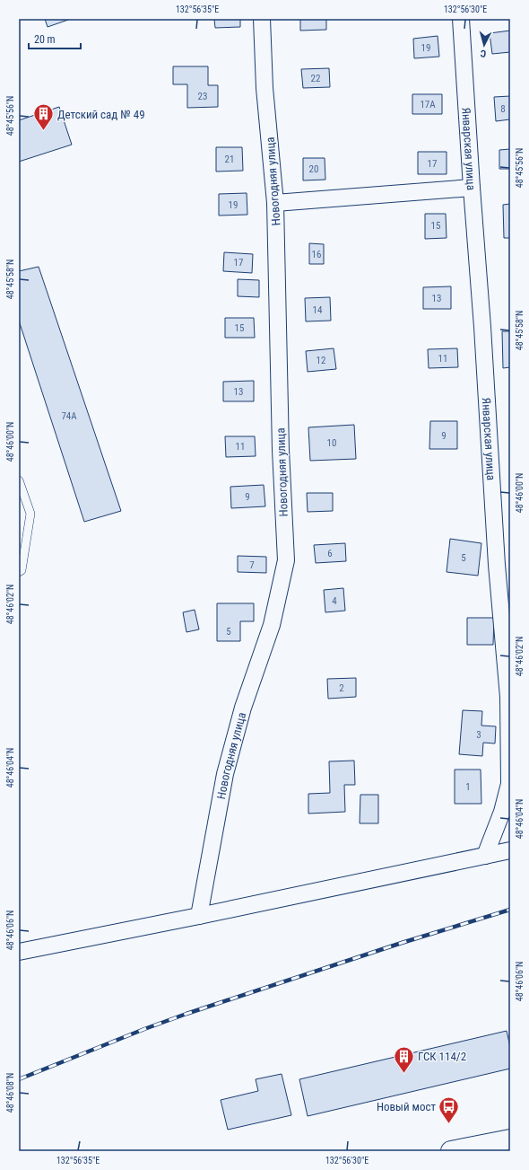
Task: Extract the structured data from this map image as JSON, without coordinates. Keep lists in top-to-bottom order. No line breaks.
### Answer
{"streets":{"street":["Январская улица","Новогодняя улица"]},"places":{"building":["Детский сад № 49","ГСК 114/2"],"bus stop":["Новый мост"]},"house_numbers":["19","22","23","17А","8","21","17","20","19","15","16","17","13","14","15","11","12","13","74А","9","10","11","9","6","5","7","4","5","2","3","1"],"scale_bar":"20 m","north":"bottom","coordinates":["132°56'35\"E","132°56'30\"E","48°45'56\"N","48°45'58\"N","48°46'00\"N","48°46'02\"N","48°46'04\"N","48°46'06\"N","48°46'08\"N"]}
